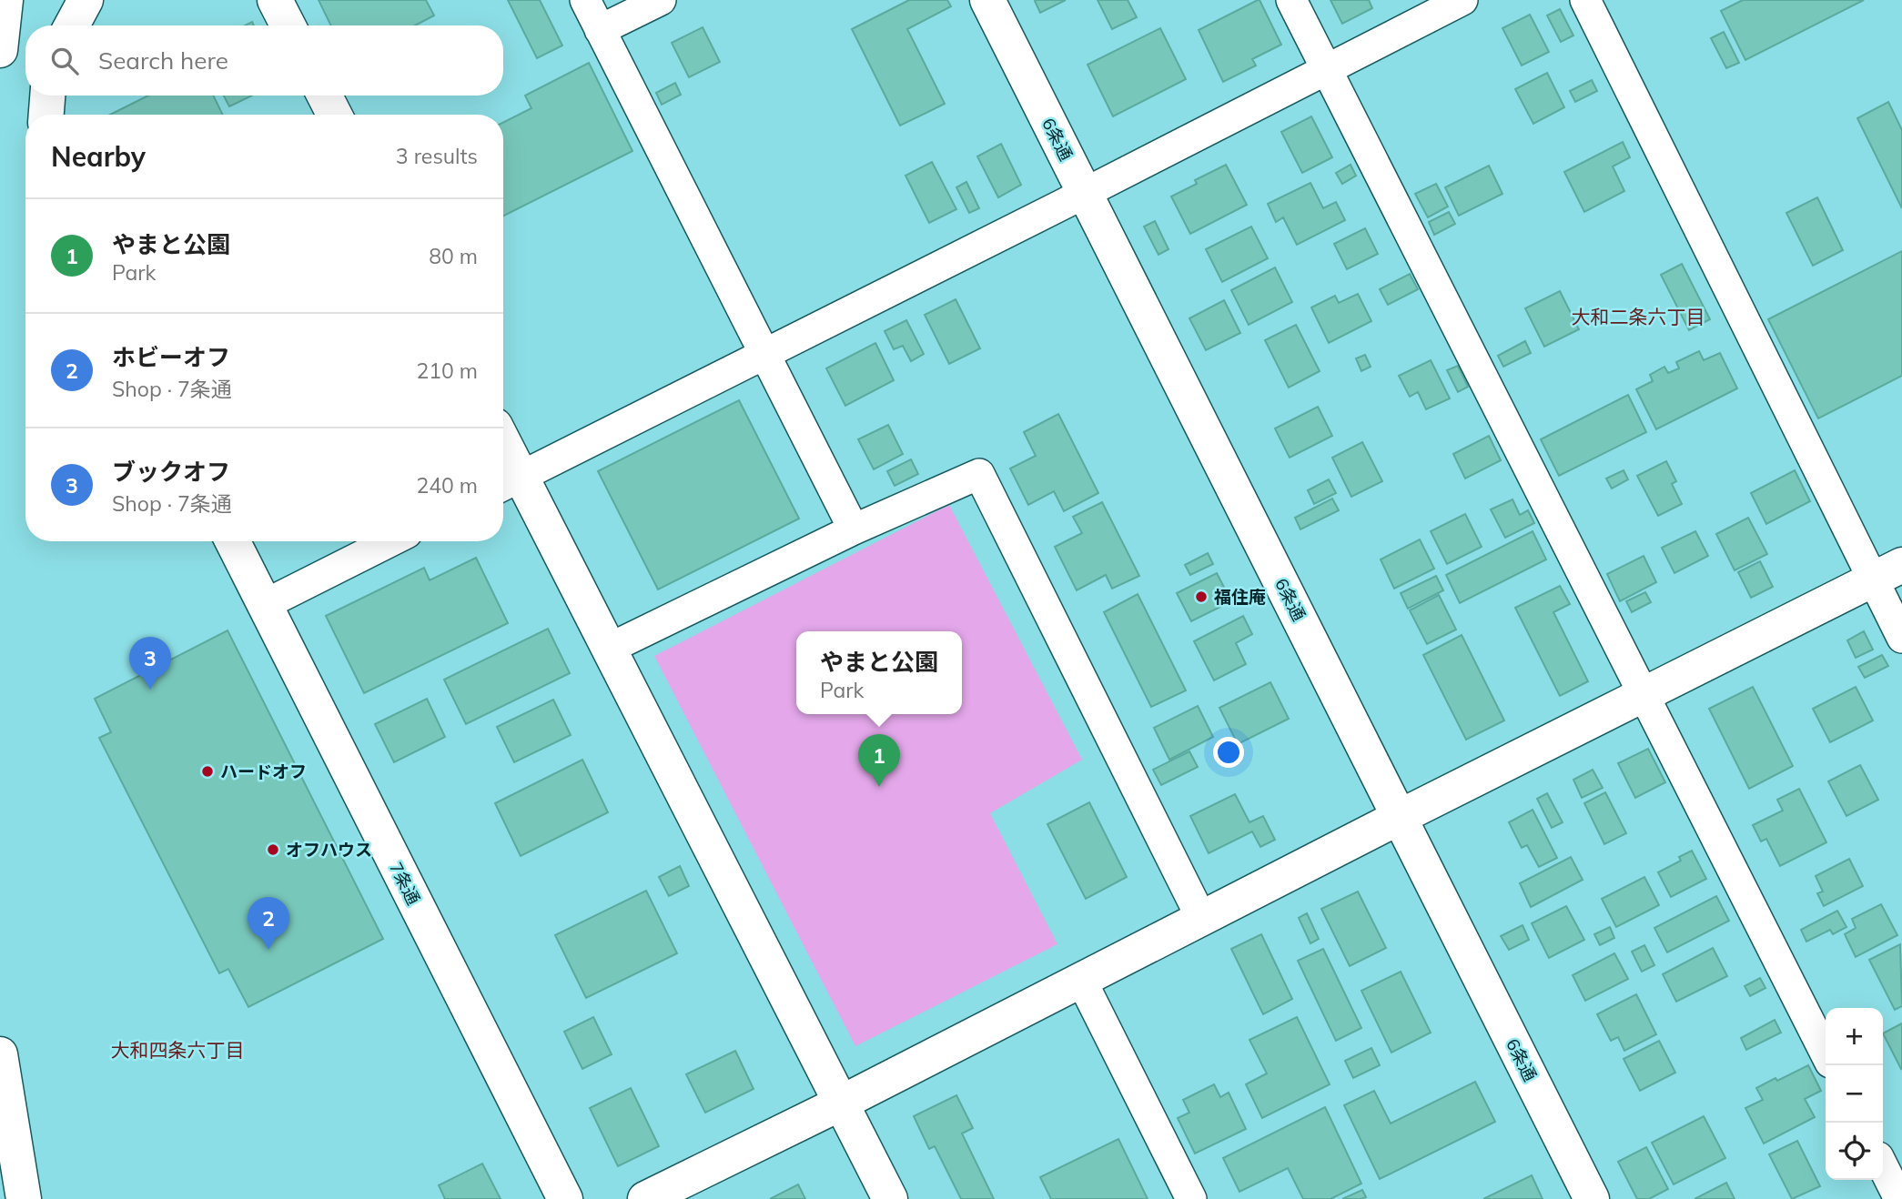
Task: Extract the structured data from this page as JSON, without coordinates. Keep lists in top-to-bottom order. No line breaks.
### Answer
{"streets":{"main road":["6条通","7条通"]},"districts":["大和二条六丁目","大和四条六丁目"],"places":["福住庵","ハードオフ","オフハウス"],"page":{"search":"Search here","heading":["Nearby","3 results"],"list":[{"mark":"1","name":"やまと公園","note":"Park","value":"80 m"},{"mark":"2","name":"ホビーオフ","note":"Shop · 7条通","value":"210 m"},{"mark":"3","name":"ブックオフ","note":"Shop · 7条通","value":"240 m"}],"popup":["やまと公園","Park"],"pins":["3","1","2"],"map_buttons":["+","−"]}}
